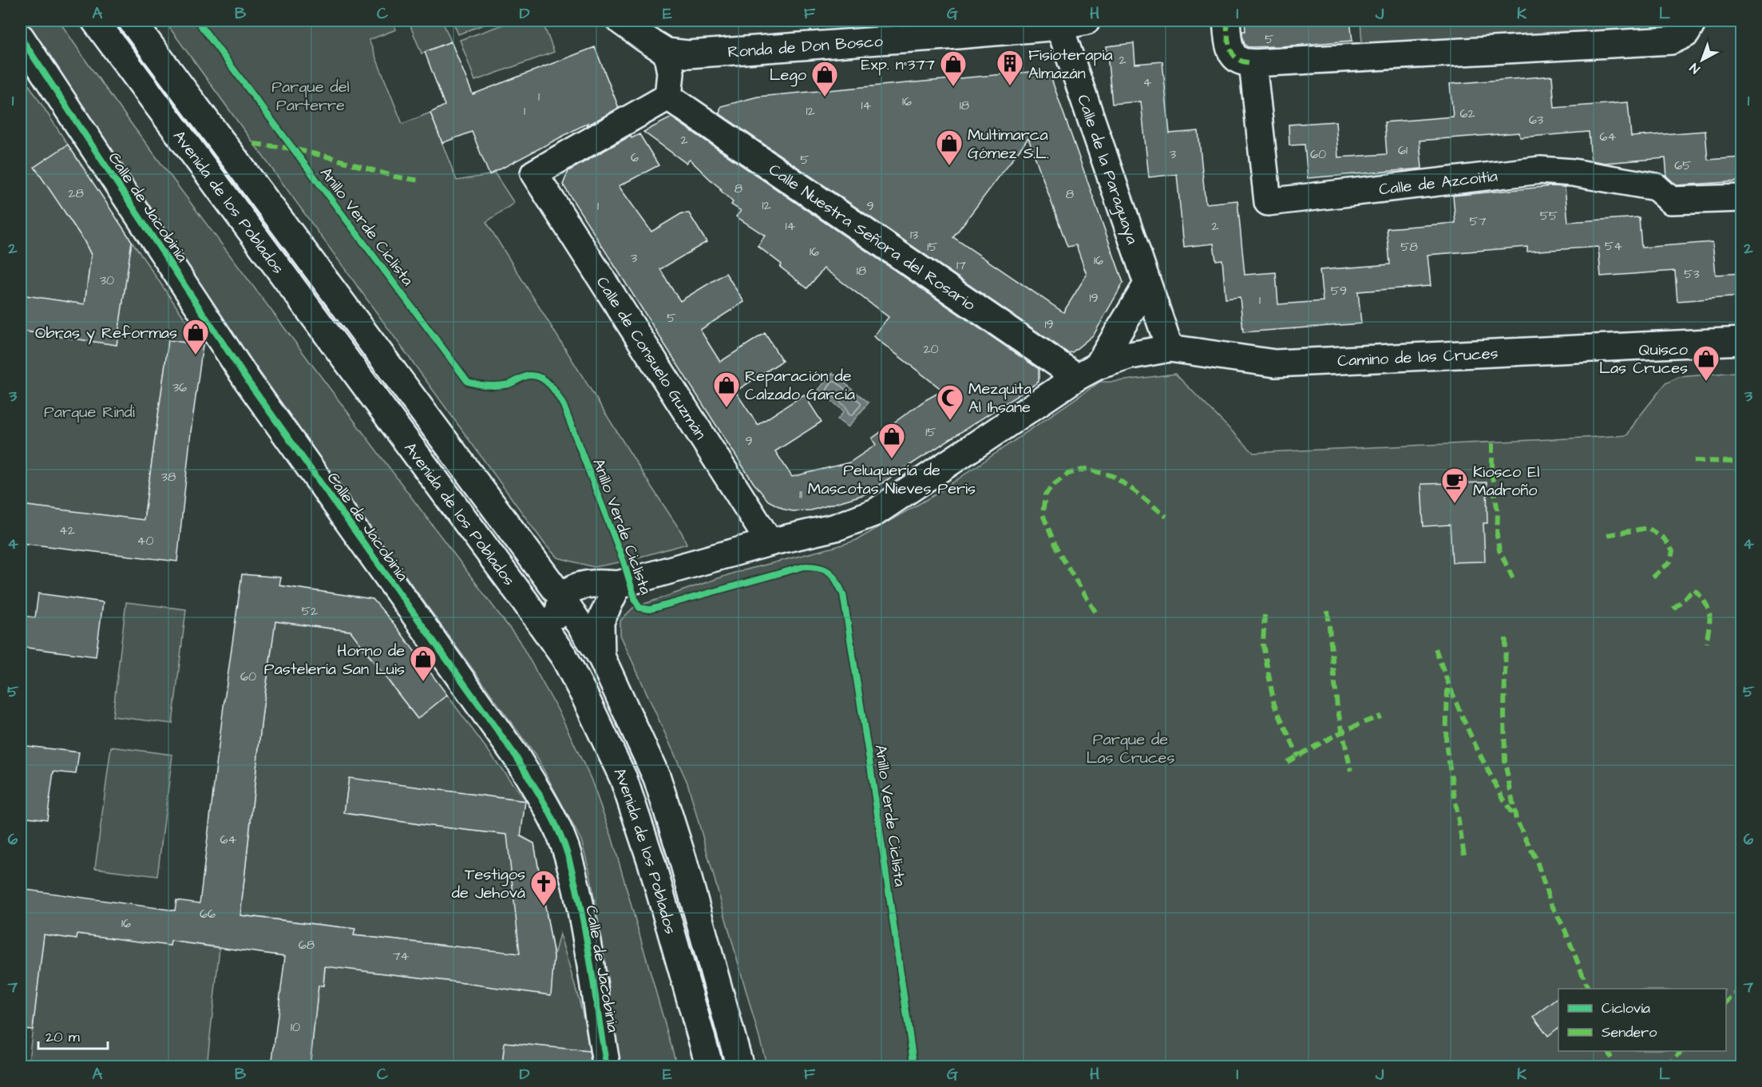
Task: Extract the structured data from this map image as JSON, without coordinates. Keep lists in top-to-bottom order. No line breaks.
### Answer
{"streets":{"street":["Ronda de Don Bosco","Calle de la Paraguaya","Calle de Azcoitia","Avenida de los Poblados","Calle de Jacobinia","Calle Nuestra Señora del Rosario","Camino de las Cruces","Calle de Consuelo Guzmán"],"cycle path":["Anillo Verde Ciclista"]},"crossings":[["Ronda de Don Bosco","Calle de la Paraguaya"],["Calle de la Paraguaya","Camino de las Cruces"],["Calle Nuestra Señora del Rosario","Camino de las Cruces"],["Calle Nuestra Señora del Rosario","Calle de Consuelo Guzmán"]],"parks":["Parque del Parterre","Parque Rindi","Parque de Las Cruces"],"places":{"building":["Fisioterapia Almazán"],"shop":["Exp. n°377","Lego","Multimarca Gómez S.L.","Obras y Reformas","Quisco Las Cruces","Reparación de Calzado García","Peluquería de Mascotas Nieves Peris","Horno de Pastelería San Luis"],"mosque":["Mezquita Al Ihsane"],"cafe":["Kiosco El Madroño"],"church":["Testigos de Jehová"]},"house_numbers":["5","2","4","1","16","14","18","1","12","62","63","64","2","61","3","60","6","5","65","8","28","8","12","1","9","55","57","14","2","13","54","15","58","16","3","16","17","18","53","30","59","19","1","5","19","20","36","15","9","38","11","42","40","52","60","64","66","16","68","74","10"],"legend":["Ciclovía","Sendero"],"scale_bar":"20 m","north":"bottom left","grid":{"columns":["A","B","C","D","E","F","G","H","I","J","K","L"],"rows":["1","2","3","4","5","6","7"]}}
